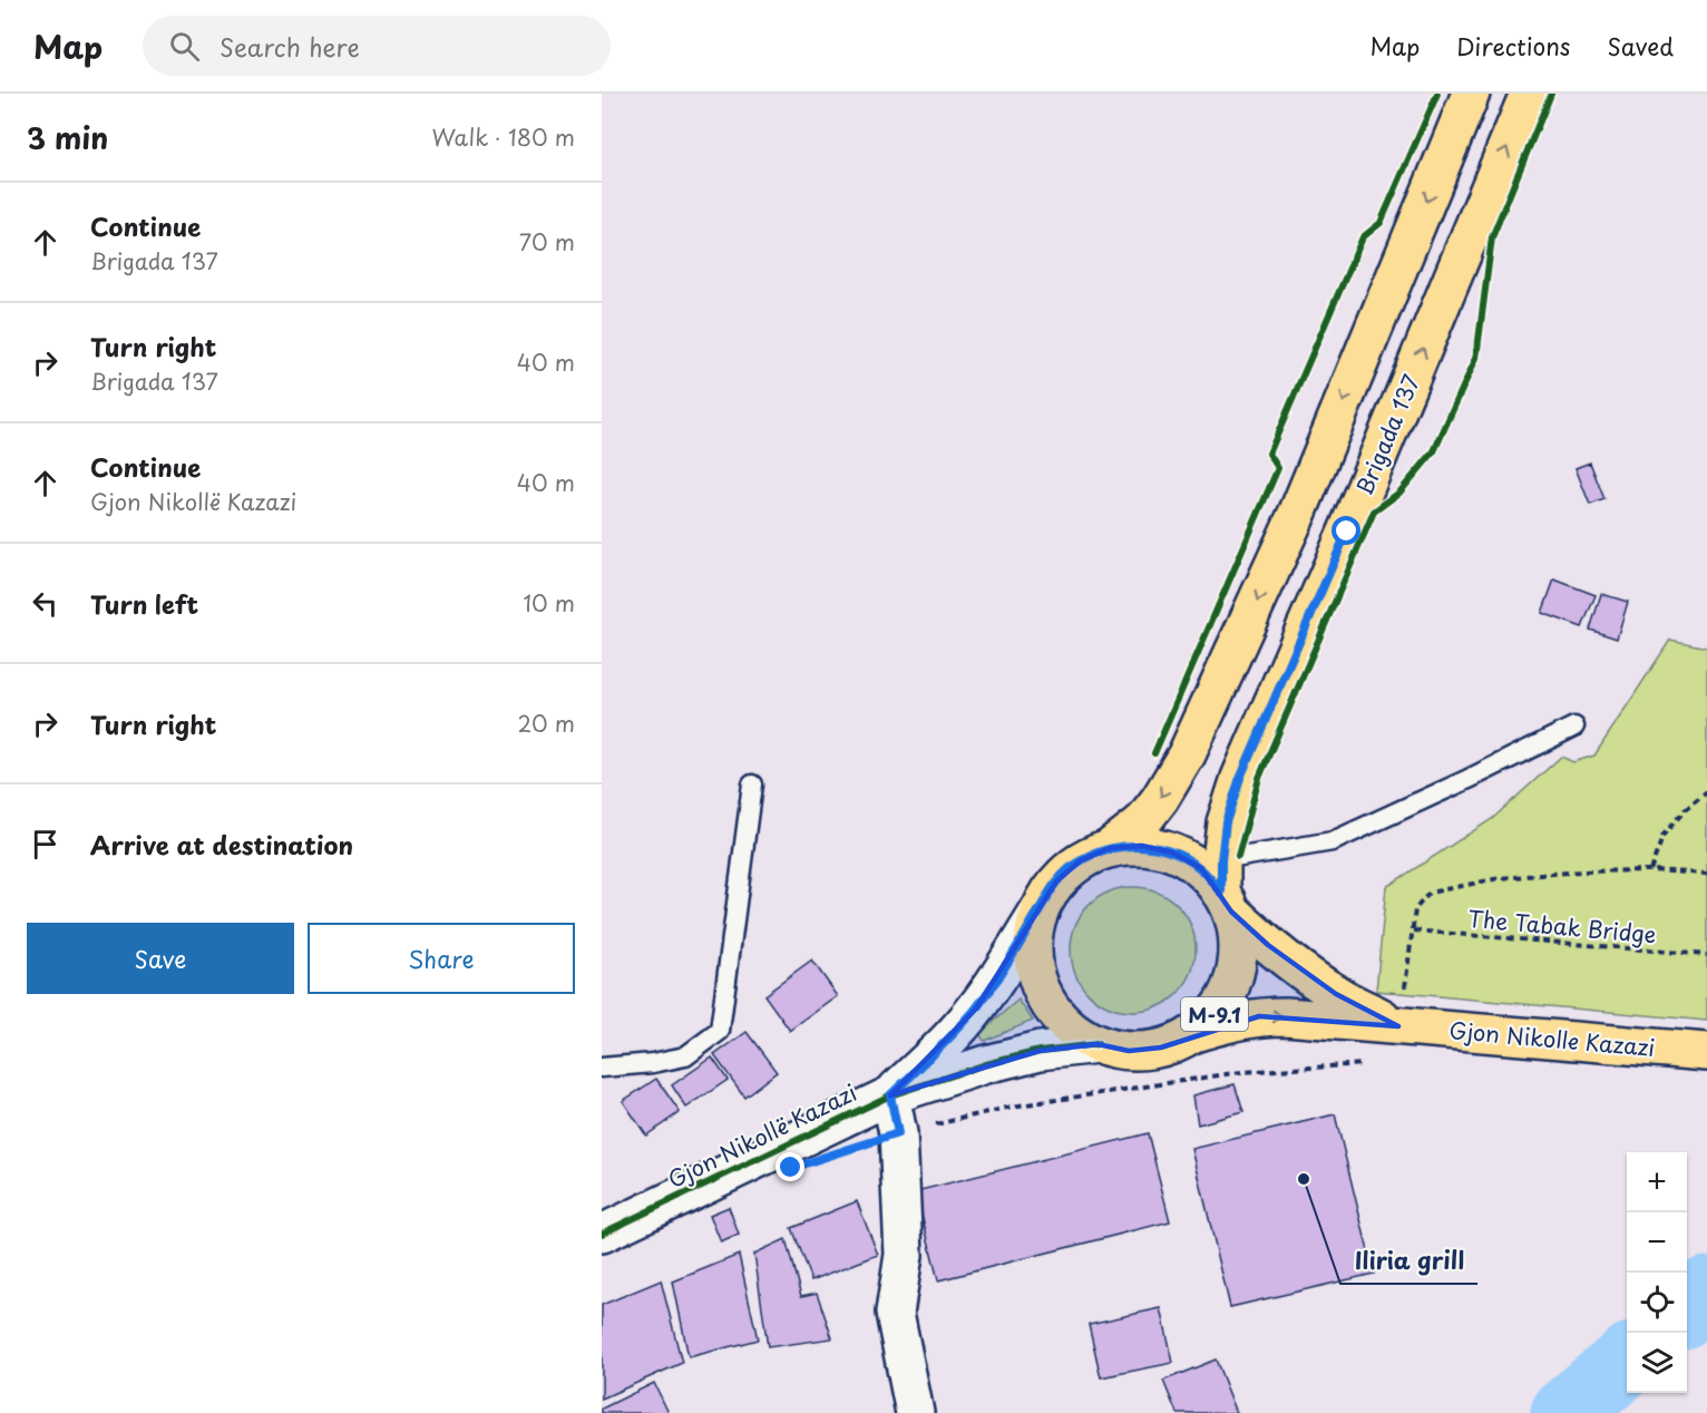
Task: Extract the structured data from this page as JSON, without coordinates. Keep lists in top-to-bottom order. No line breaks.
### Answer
{"streets":{"main road":["Brigada 137","M-9.1","Gjon Nikolle Kazazi"],"street":["Gjon Nikollë Kazazi"],"path":["The Tabak Bridge"]},"crossings":[["Brigada 137","M-9.1"],["Brigada 137","Gjon Nikollë Kazazi"],["M-9.1","Gjon Nikolle Kazazi"],["M-9.1","Gjon Nikollë Kazazi"]],"places":["Iliria grill"],"page":{"header":"Map","search":"Search here","nav":["Map","Directions","Saved"],"heading":["3 min","Walk · 180 m"],"list":[["Continue","Brigada 137","70 m"],["Turn right","Brigada 137","40 m"],["Continue","Gjon Nikollë Kazazi","40 m"],["Turn left","10 m"],["Turn right","20 m"],"Arrive at destination"],"buttons":["Save","Share"],"map_buttons":["+","−"]}}
